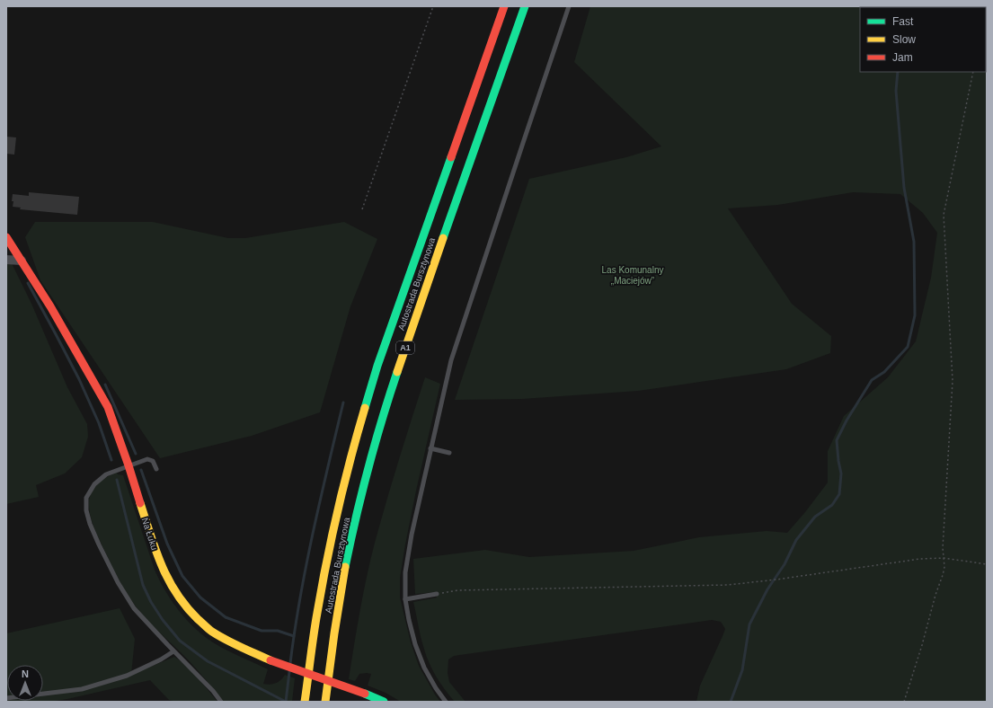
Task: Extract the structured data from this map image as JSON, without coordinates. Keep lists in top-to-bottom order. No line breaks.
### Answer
{"streets":{"main road":["Autostrada Bursztynowa","A1","Na Łuku"]},"parks":["Las Komunalny „Maciejów”"],"legend":["Fast","Slow","Jam"],"north":"top"}
